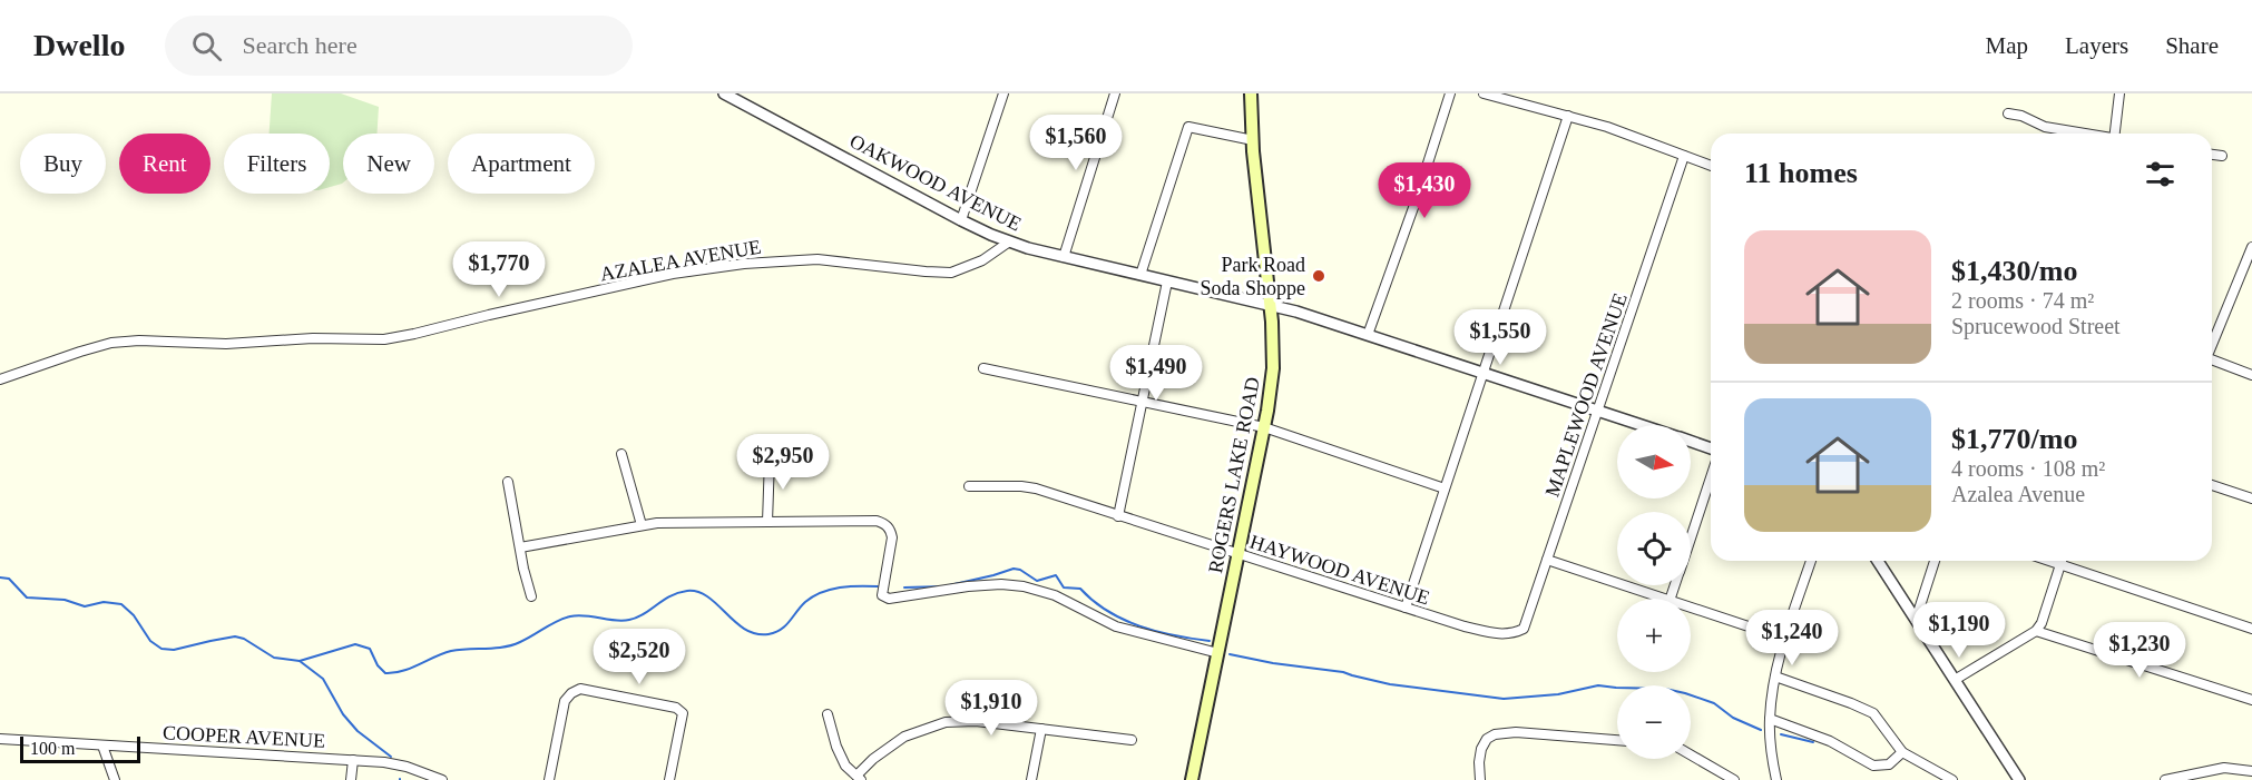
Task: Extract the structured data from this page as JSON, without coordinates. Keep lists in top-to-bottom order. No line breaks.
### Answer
{"streets":{"main road":["ROGERS LAKE ROAD"],"street":["OAKWOOD AVENUE","AZALEA AVENUE","MAPLEWOOD AVENUE","HAYWOOD AVENUE","COOPER AVENUE"]},"crossings":[["OAKWOOD AVENUE","AZALEA AVENUE"],["OAKWOOD AVENUE","MAPLEWOOD AVENUE"],["OAKWOOD AVENUE","ROGERS LAKE ROAD"],["MAPLEWOOD AVENUE","HAYWOOD AVENUE"],["ROGERS LAKE ROAD","HAYWOOD AVENUE"]],"places":["Park Road Soda Shoppe"],"scale_bar":"100 m","north":"right","page":{"header":"Dwello","search":"Search here","nav":["Map","Layers","Share"],"price":["$1,560","$1,430","$1,770","$1,550","$1,490","$2,950","$1,190","$1,240","$1,230","$2,520","$1,910"],"chip":["Buy","Rent","Filters","New","Apartment"],"heading":"11 homes","list":[{"name":"$1,430/mo","note":"2 rooms · 74 m² · Sprucewood Street"},{"name":"$1,770/mo","note":"4 rooms · 108 m² · Azalea Avenue"}],"map_buttons":["+","−"],"scale":"100 m"}}
